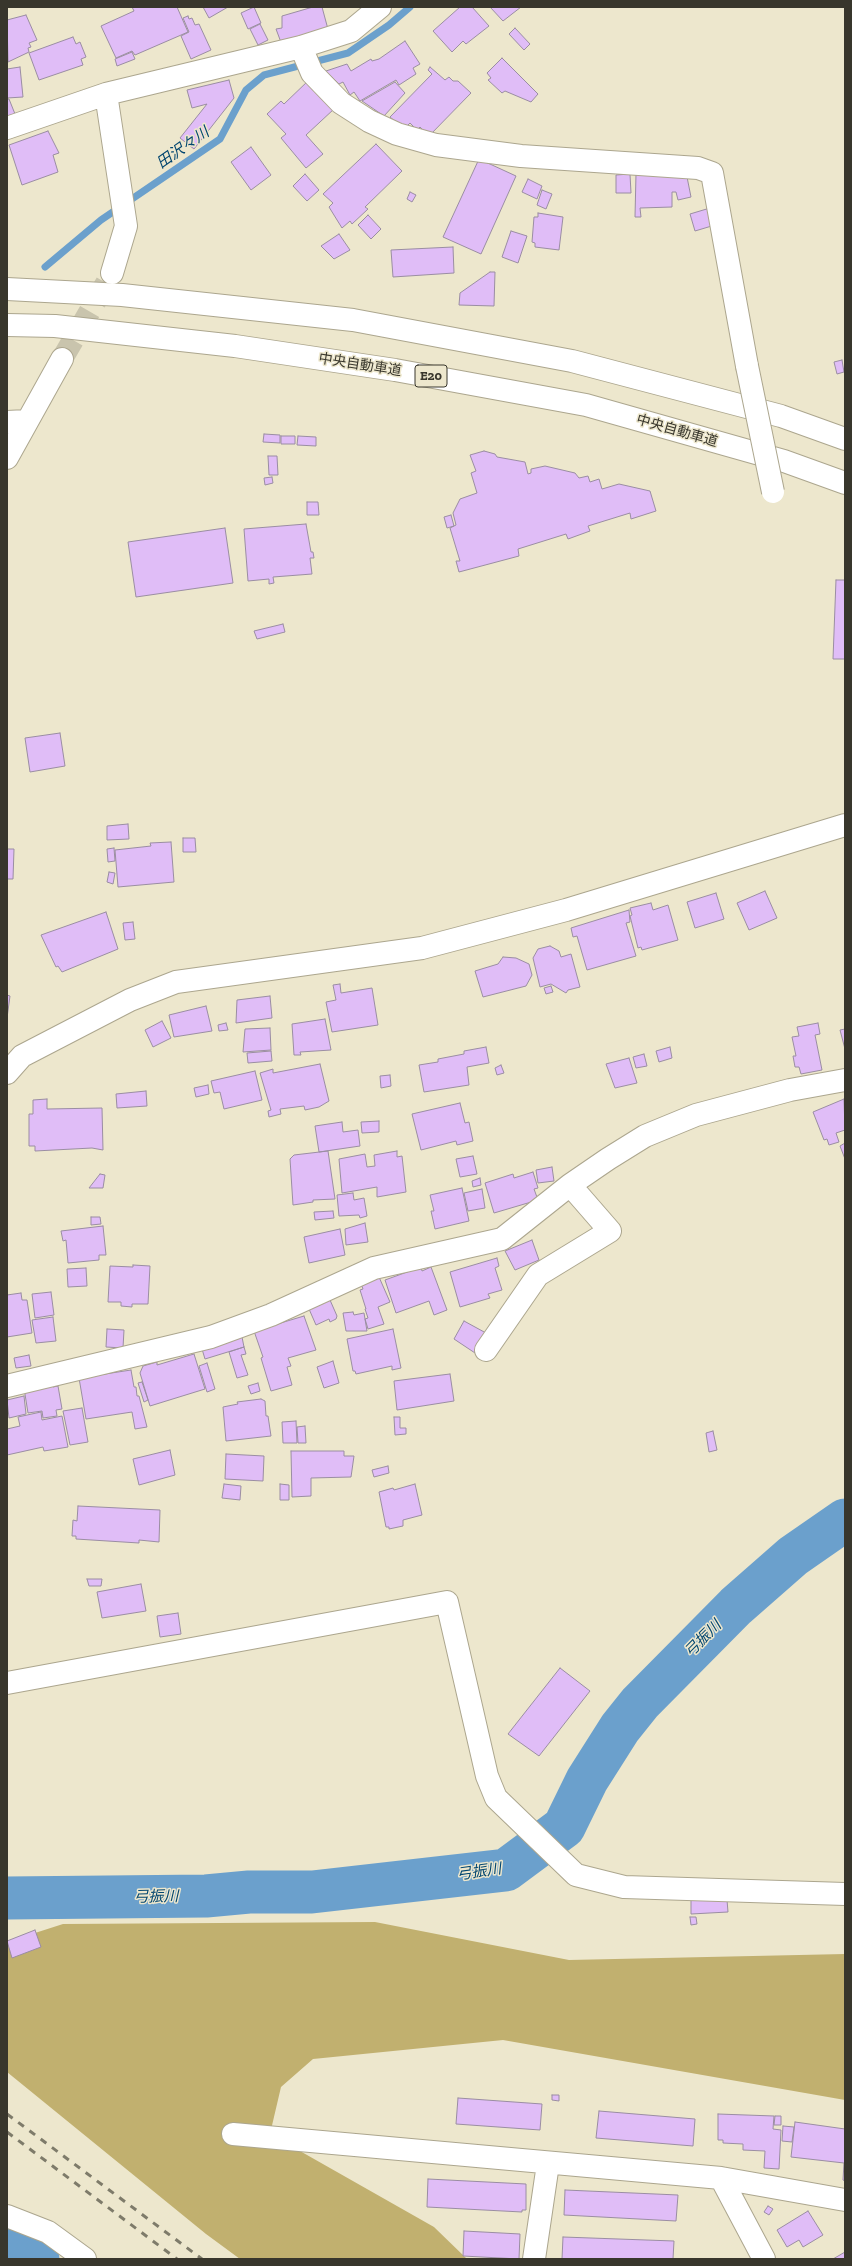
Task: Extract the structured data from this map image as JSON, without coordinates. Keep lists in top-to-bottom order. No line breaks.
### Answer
{"streets":{"main road":["中央自動車道","E20"]},"water":["田沢々川","弓振川"]}
